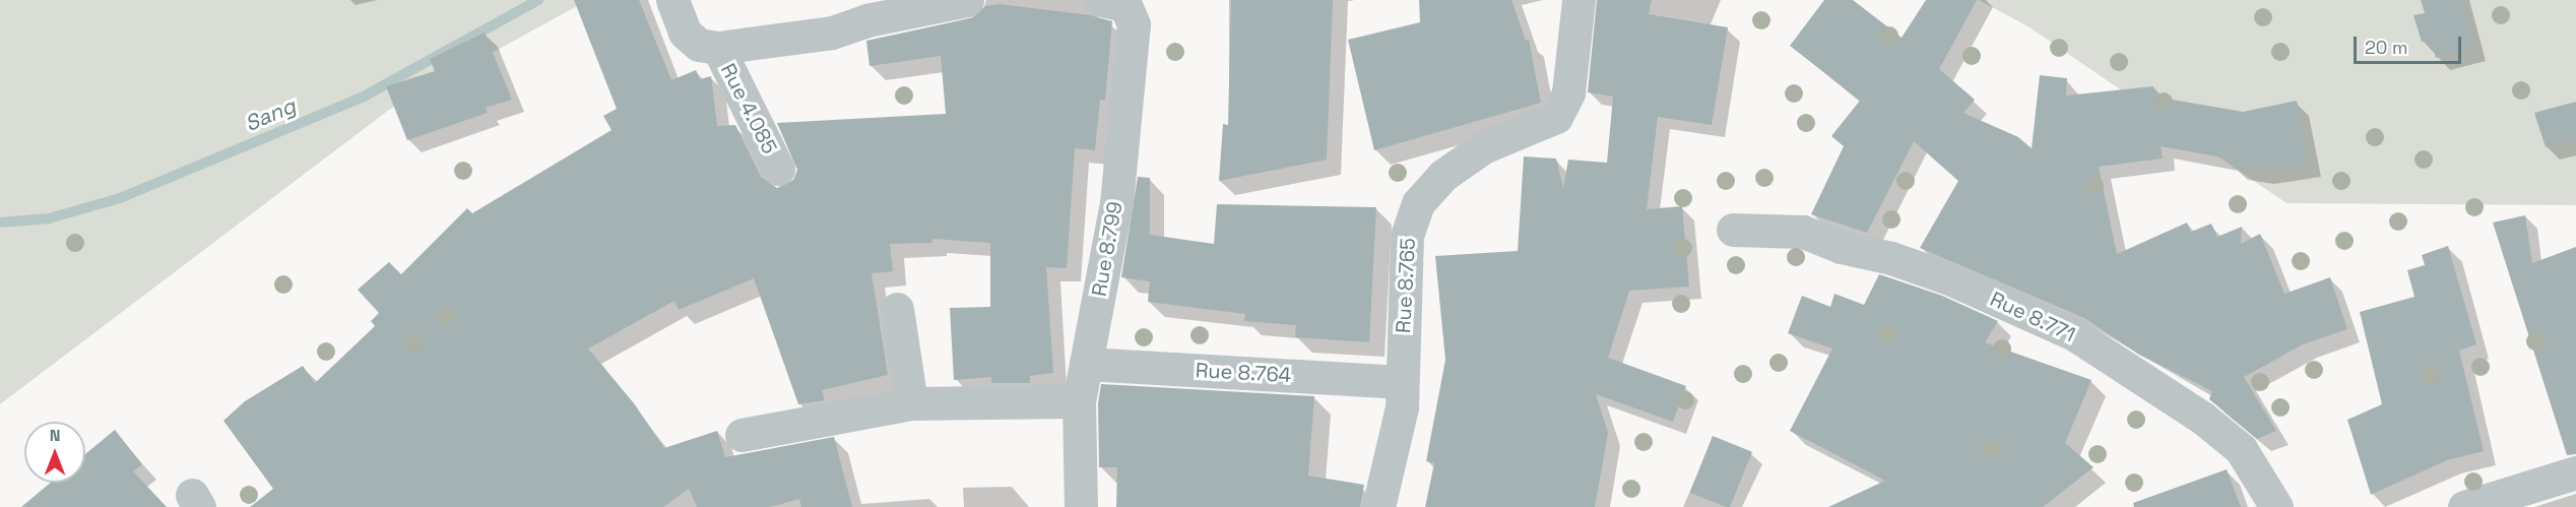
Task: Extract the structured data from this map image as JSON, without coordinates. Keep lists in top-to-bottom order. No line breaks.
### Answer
{"streets":{"street":["Rue 4.085","Rue 8.799","Rue 8.765","Rue 8.771","Rue 8.764"]},"crossings":[["Rue 8.799","Rue 8.764"],["Rue 8.765","Rue 8.764"]],"water":["Sang"],"scale_bar":"20 m","north":"top"}
